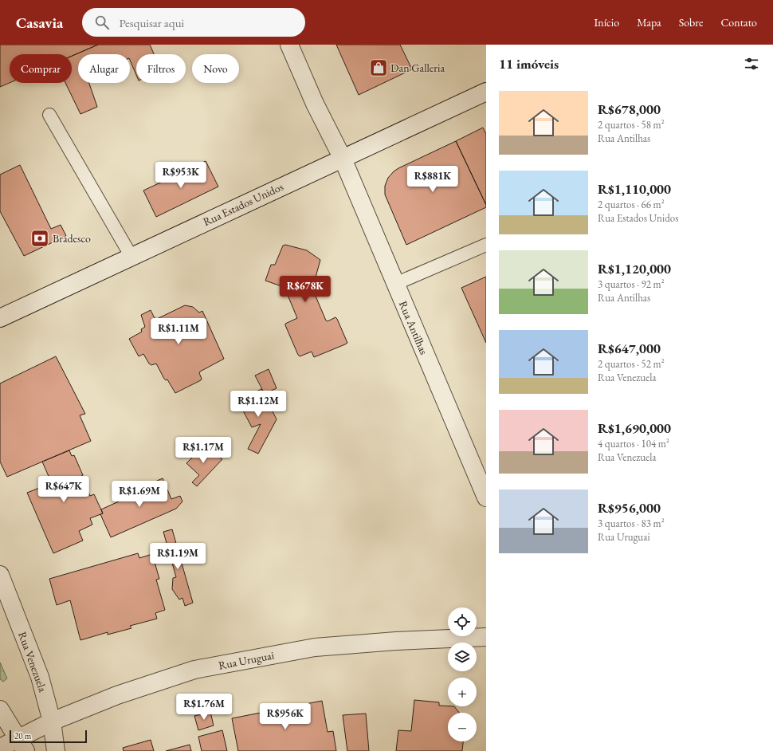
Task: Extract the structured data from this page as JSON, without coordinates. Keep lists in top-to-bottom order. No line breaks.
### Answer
{"streets":{"street":["Rua Estados Unidos","Rua Antilhas","Rua Uruguai","Rua Venezuela"]},"crossings":[["Rua Estados Unidos","Rua Antilhas"],["Rua Uruguai","Rua Venezuela"]],"places":{"shop":["Dan Galleria"],"bank":["Bradesco"]},"scale_bar":"20 m","page":{"header":"Casavia","search":"Pesquisar aqui","nav":["Início","Mapa","Sobre","Contato"],"heading":"11 imóveis","chip":["Comprar","Alugar","Filtros","Novo"],"list":[{"name":"R$678,000","note":"2 quartos · 58 m² · Rua Antilhas"},{"name":"R$1,110,000","note":"2 quartos · 66 m² · Rua Estados Unidos"},{"name":"R$1,120,000","note":"3 quartos · 92 m² · Rua Antilhas"},{"name":"R$647,000","note":"2 quartos · 52 m² · Rua Venezuela"},{"name":"R$1,690,000","note":"4 quartos · 104 m² · Rua Venezuela"},{"name":"R$956,000","note":"3 quartos · 83 m² · Rua Uruguai"}],"price":["R$953K","R$881K","R$678K","R$1.11M","R$1.12M","R$1.17M","R$647K","R$1.69M","R$1.19M","R$1.76M","R$956K"],"map_buttons":["+","−"],"scale":"20 m"}}
